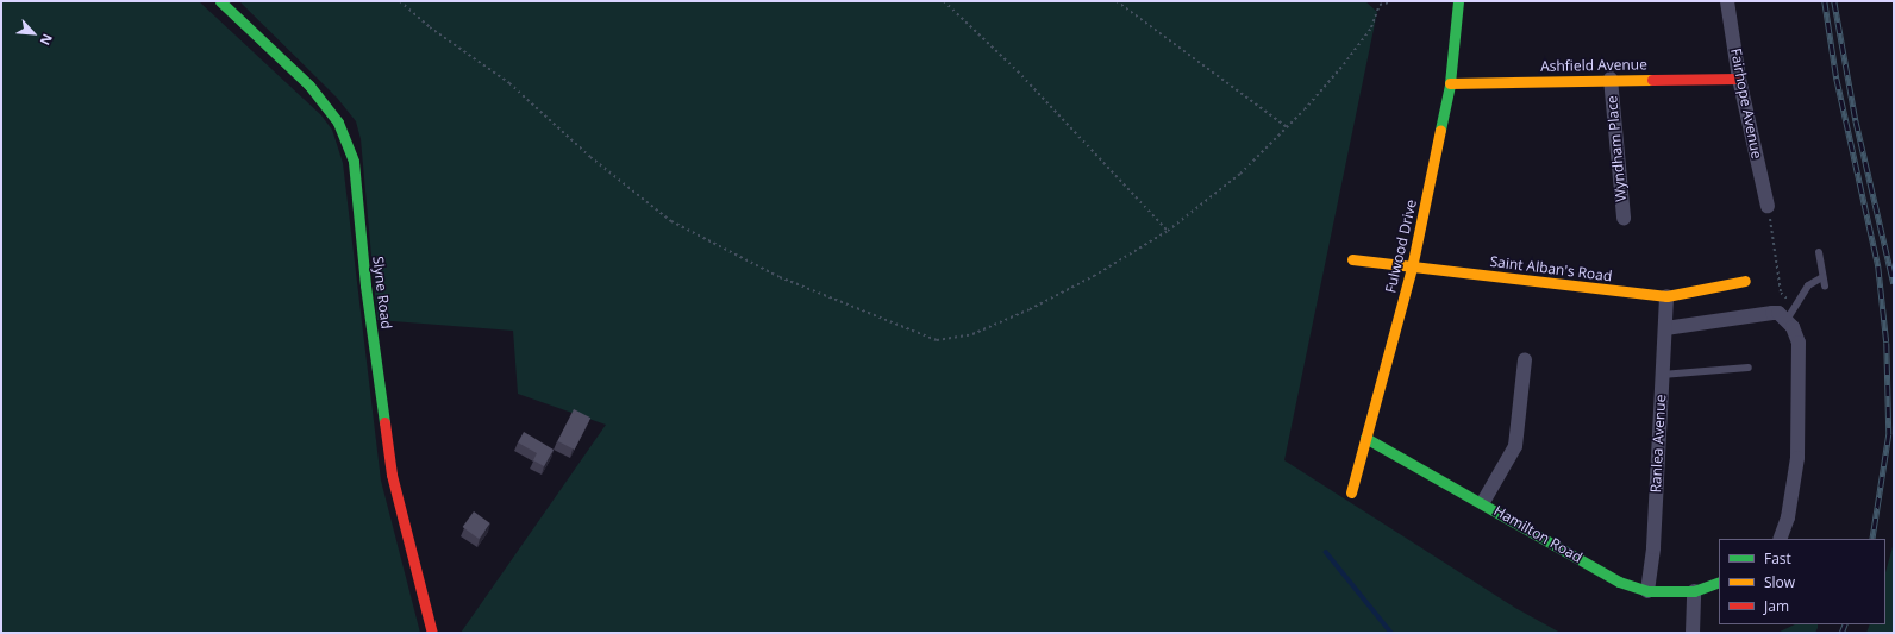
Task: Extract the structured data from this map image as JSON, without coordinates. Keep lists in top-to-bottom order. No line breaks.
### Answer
{"streets":{"street":["Ashfield Avenue","Fairhope Avenue","Wyndham Place","Fulwood Drive","Saint Alban's Road","Slyne Road","Ranlea Avenue","Hamilton Road"]},"crossings":[["Ashfield Avenue","Fairhope Avenue"],["Ashfield Avenue","Wyndham Place"],["Ashfield Avenue","Fulwood Drive"],["Fulwood Drive","Saint Alban's Road"],["Fulwood Drive","Hamilton Road"],["Saint Alban's Road","Ranlea Avenue"],["Ranlea Avenue","Hamilton Road"]],"legend":["Fast","Slow","Jam"],"north":"bottom right"}
